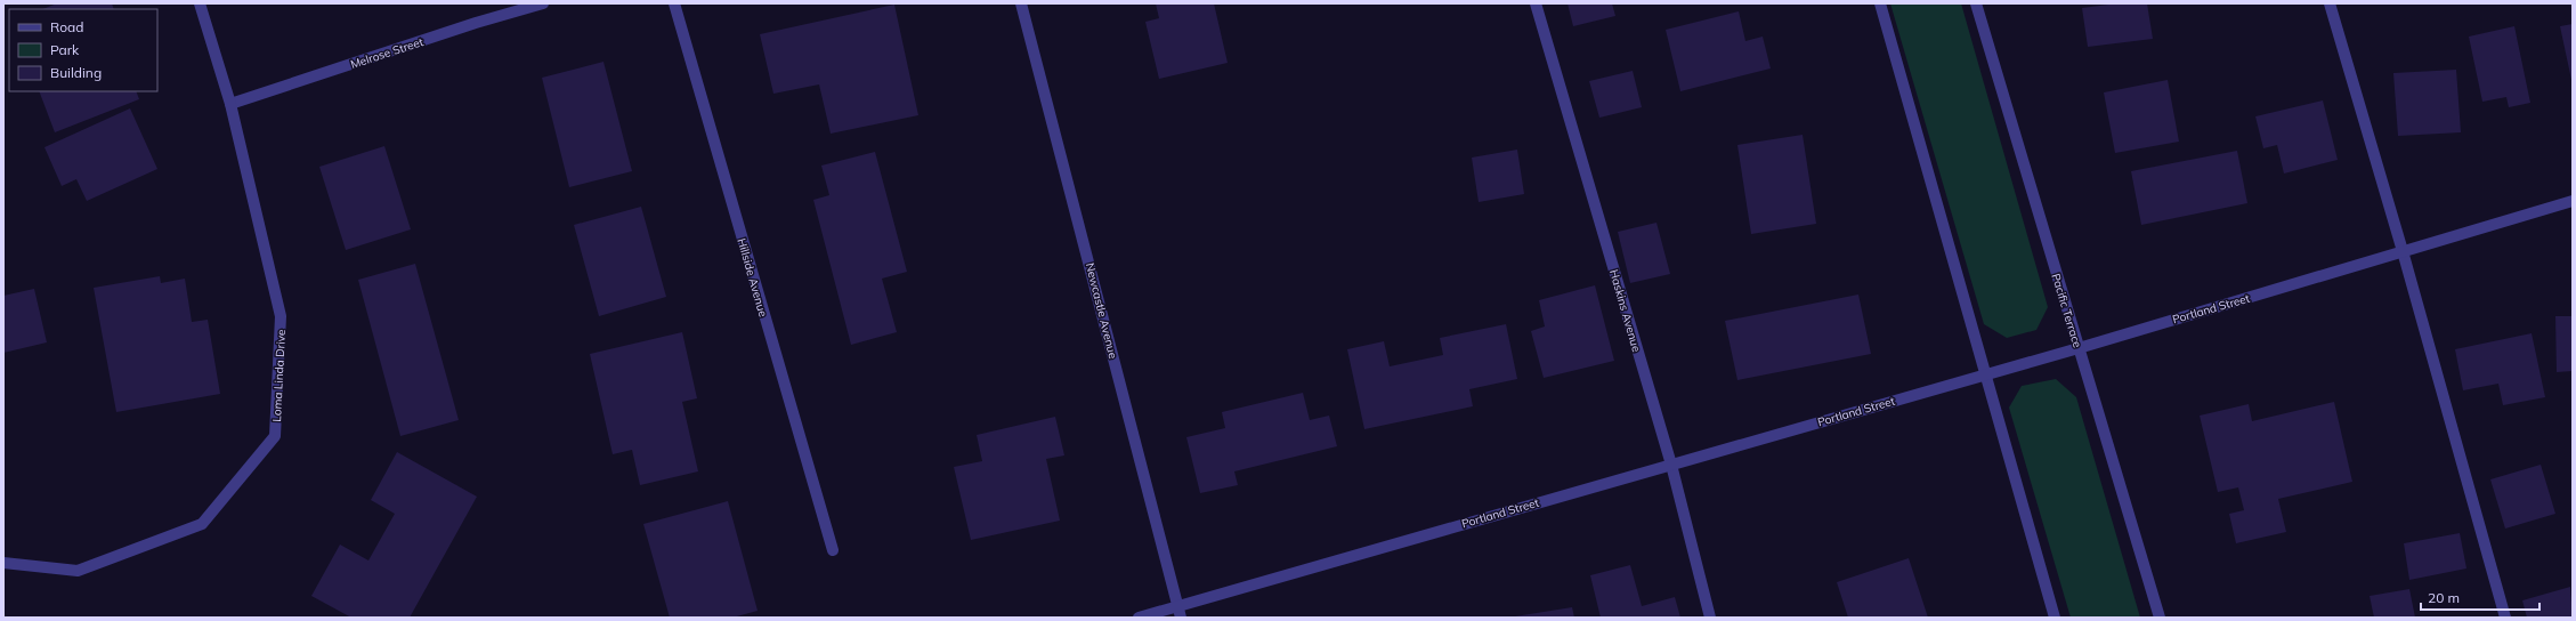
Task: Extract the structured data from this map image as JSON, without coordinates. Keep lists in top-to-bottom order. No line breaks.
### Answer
{"streets":{"street":["Melrose Street","Hillside Avenue","Portland Street","Newcastle Avenue","Haskins Avenue","Pacific Terrace","Loma Linda Drive"]},"crossings":[["Melrose Street","Loma Linda Drive"],["Portland Street","Newcastle Avenue"],["Portland Street","Haskins Avenue"],["Portland Street","Pacific Terrace"]],"legend":["Road","Park","Building"],"scale_bar":"20 m"}
